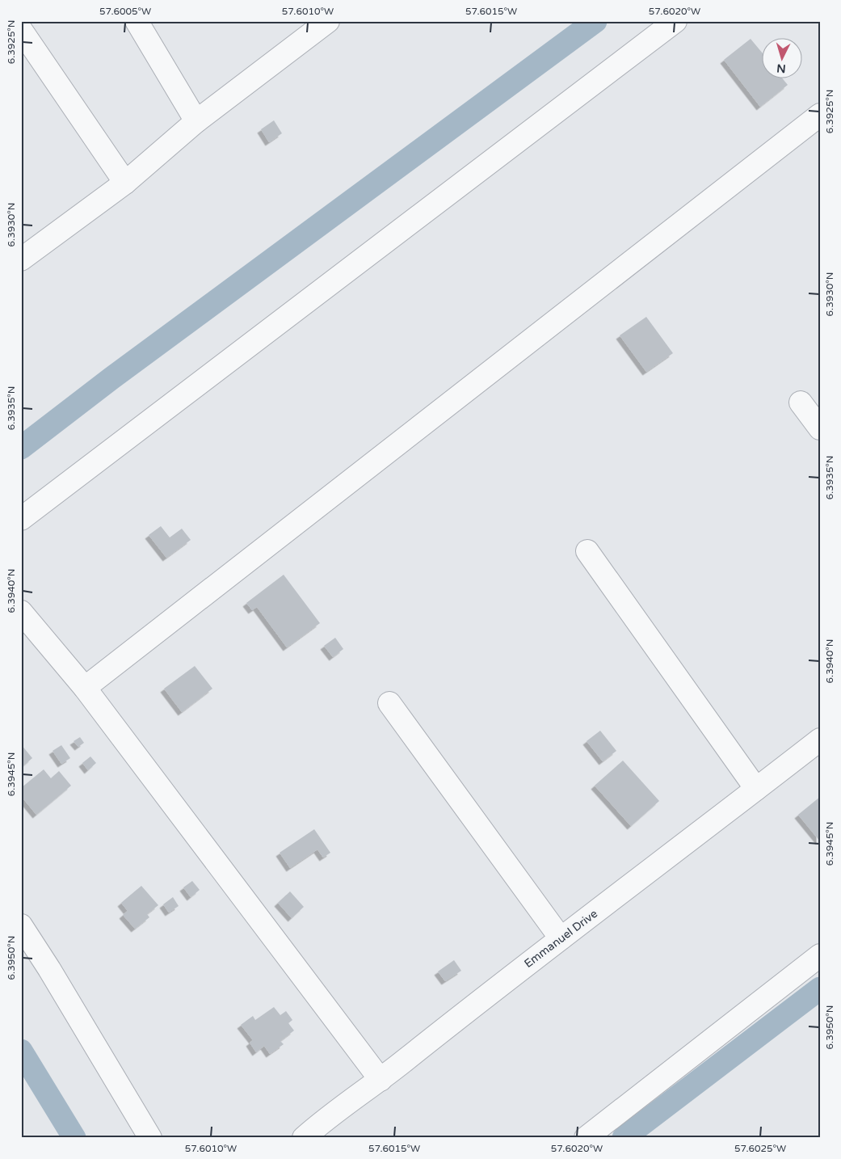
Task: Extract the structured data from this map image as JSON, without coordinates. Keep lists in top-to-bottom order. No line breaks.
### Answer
{"streets":{"street":["Emmanuel Drive"]},"north":"bottom","coordinates":["57.6005°W","57.6010°W","57.6015°W","57.6020°W","6.3925°N","6.3930°N","6.3935°N","6.3940°N","6.3945°N","6.3950°N","57.6025°W"]}
